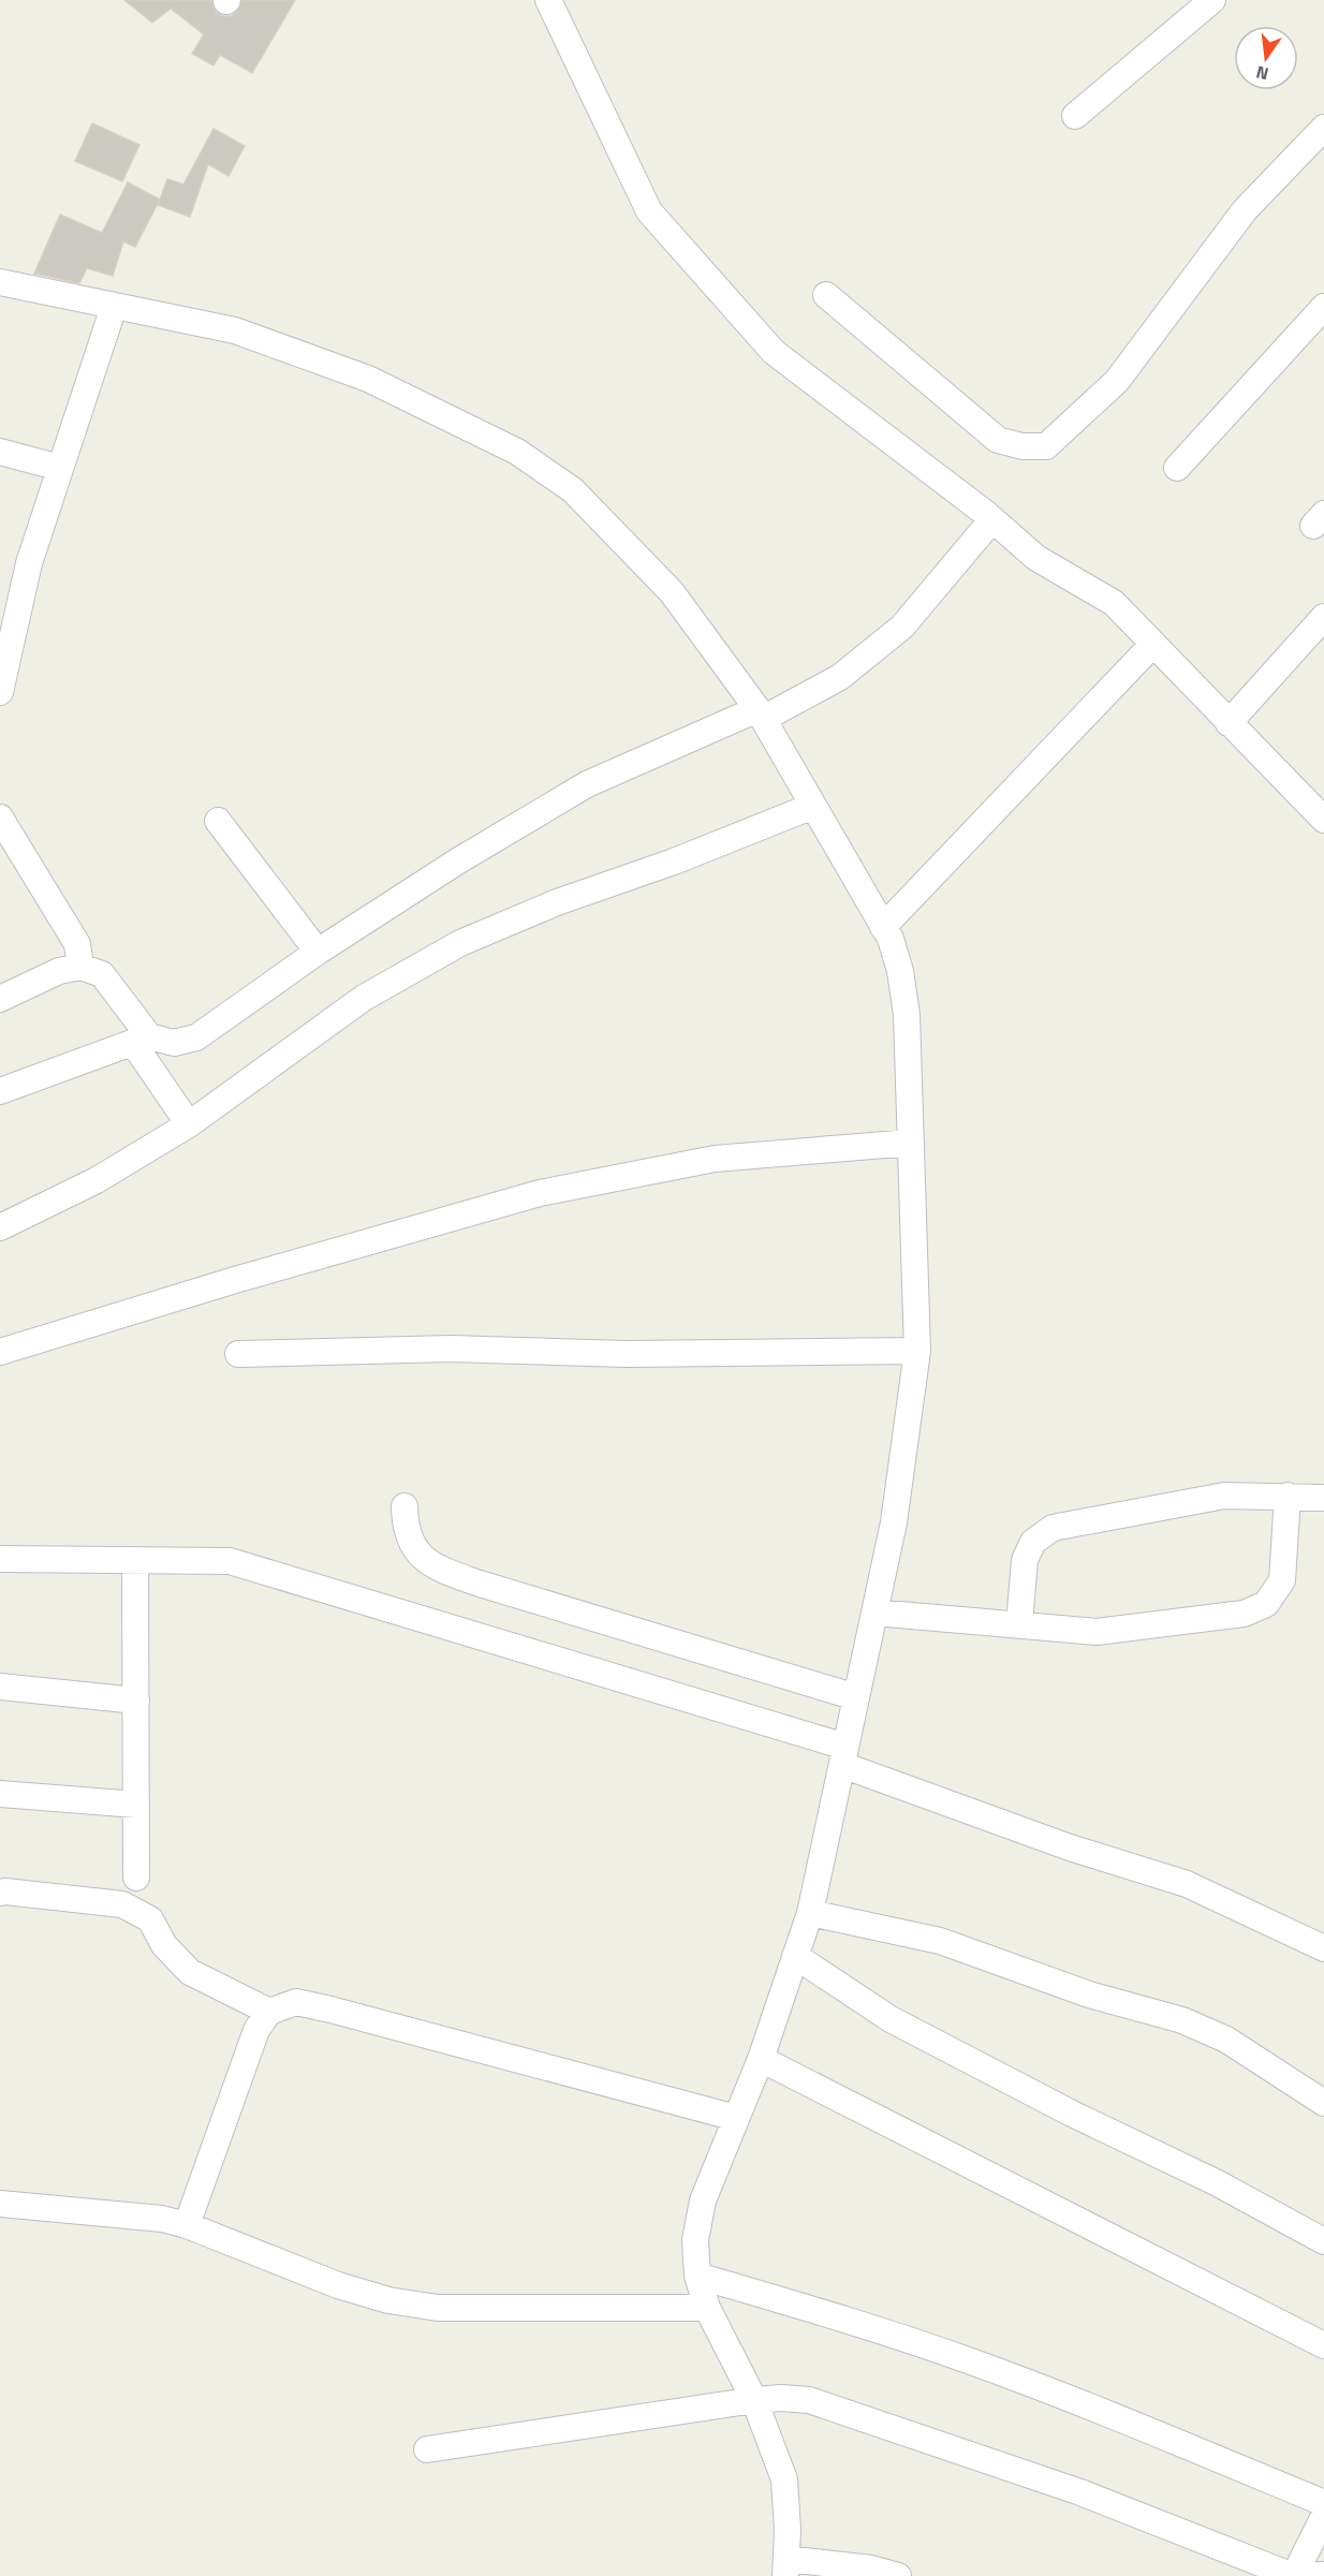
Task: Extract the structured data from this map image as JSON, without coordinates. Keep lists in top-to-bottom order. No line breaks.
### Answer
{"north":"bottom"}
